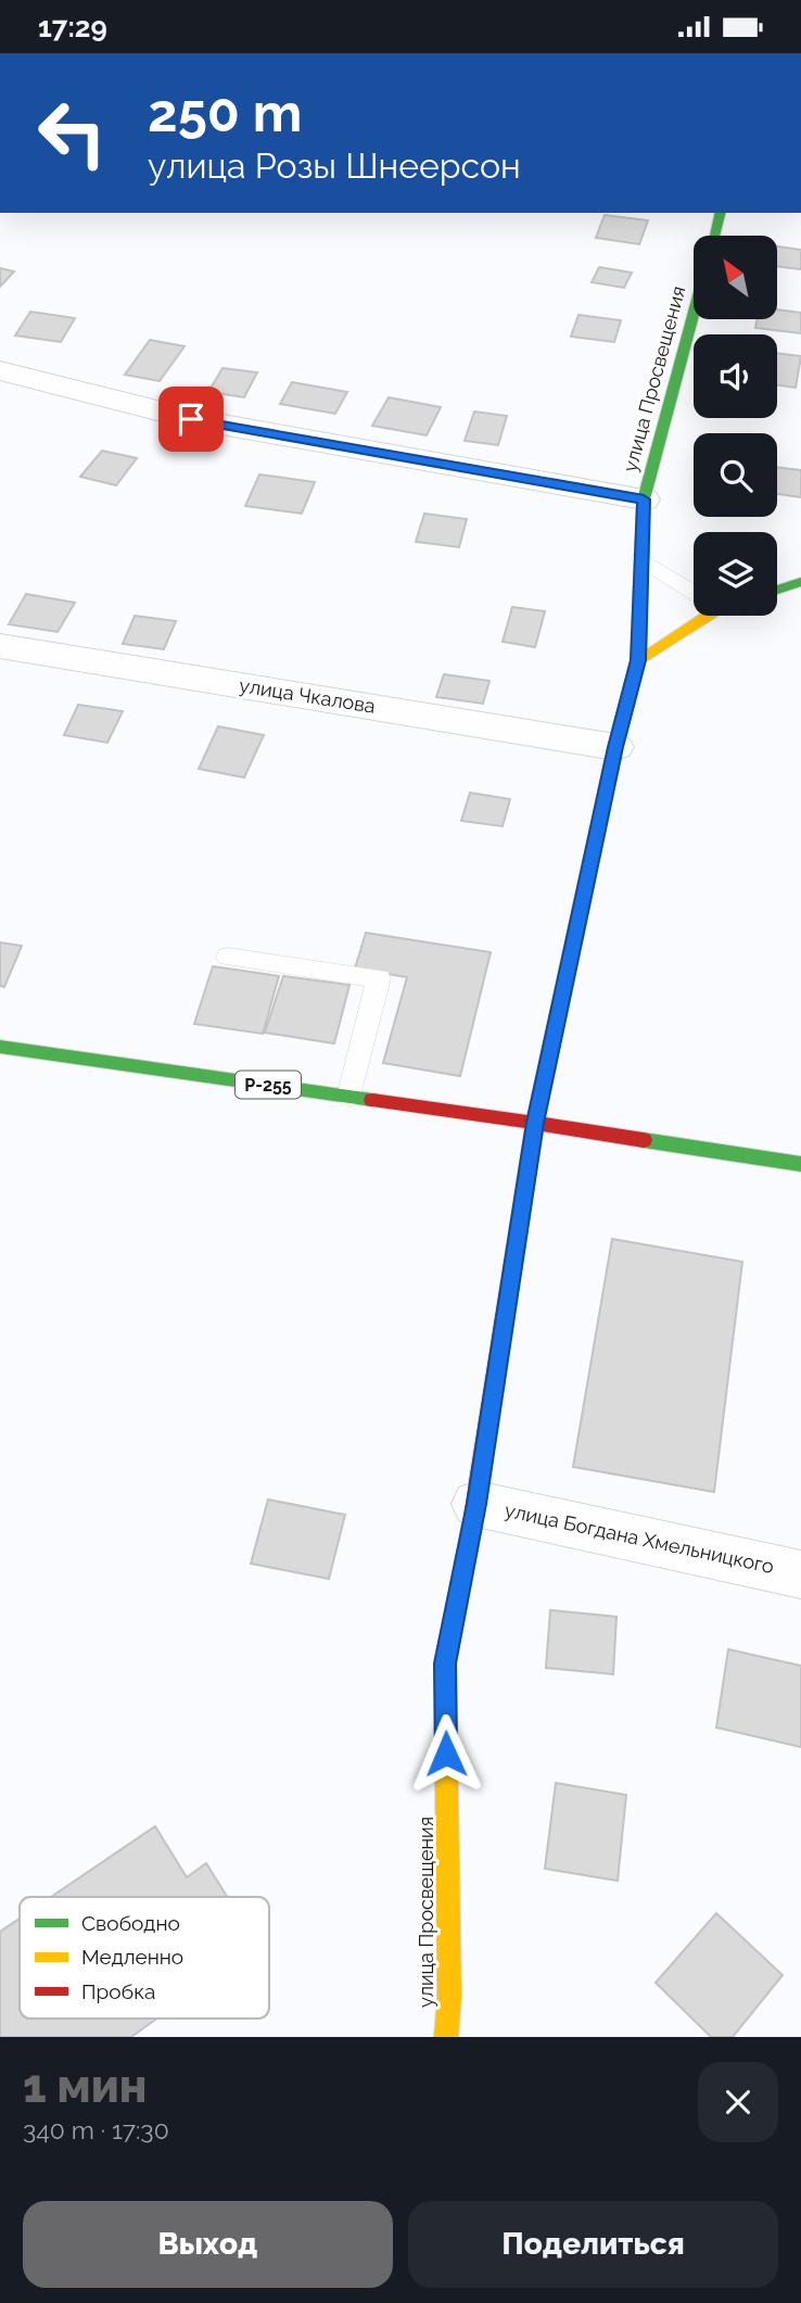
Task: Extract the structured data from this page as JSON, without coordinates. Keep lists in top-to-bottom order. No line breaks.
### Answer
{"streets":{"main road":["улица Просвещения","Р-255"],"street":["улица Чкалова","улица Богдана Хмельницкого"]},"crossings":[["улица Просвещения","улица Чкалова"],["улица Просвещения","Р-255"],["улица Просвещения","улица Богдана Хмельницкого"]],"legend":["Свободно","Медленно","Пробка"],"north":"top left","page":{"status":"17:29","turn":["250 m","улица Розы Шнеерсон"],"heading":["1 мин","340 m · 17:30"],"buttons":["Выход","Поделиться"]}}
